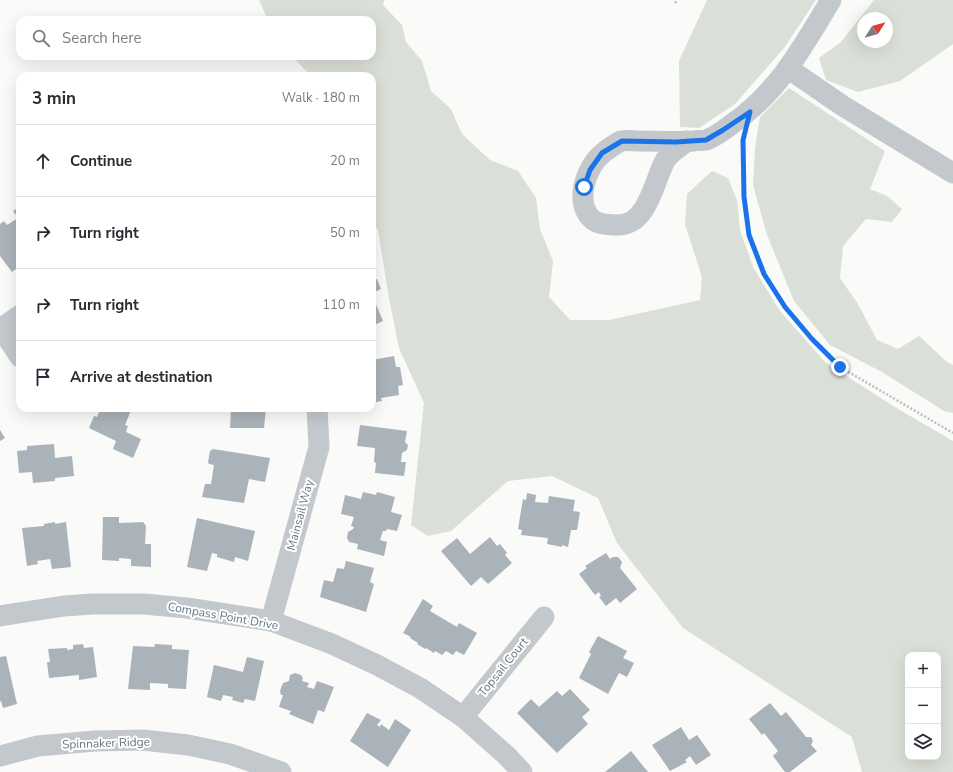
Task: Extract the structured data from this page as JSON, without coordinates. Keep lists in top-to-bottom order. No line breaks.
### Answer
{"streets":{"street":["Mainsail Way","Compass Point Drive","Topsail Court","Spinnaker Ridge"]},"crossings":[["Mainsail Way","Compass Point Drive"],["Compass Point Drive","Topsail Court"]],"north":"top right","page":{"search":"Search here","heading":["3 min","Walk · 180 m"],"list":[["Continue","20 m"],["Turn right","50 m"],["Turn right","110 m"],"Arrive at destination"],"map_buttons":["+","−"]}}
